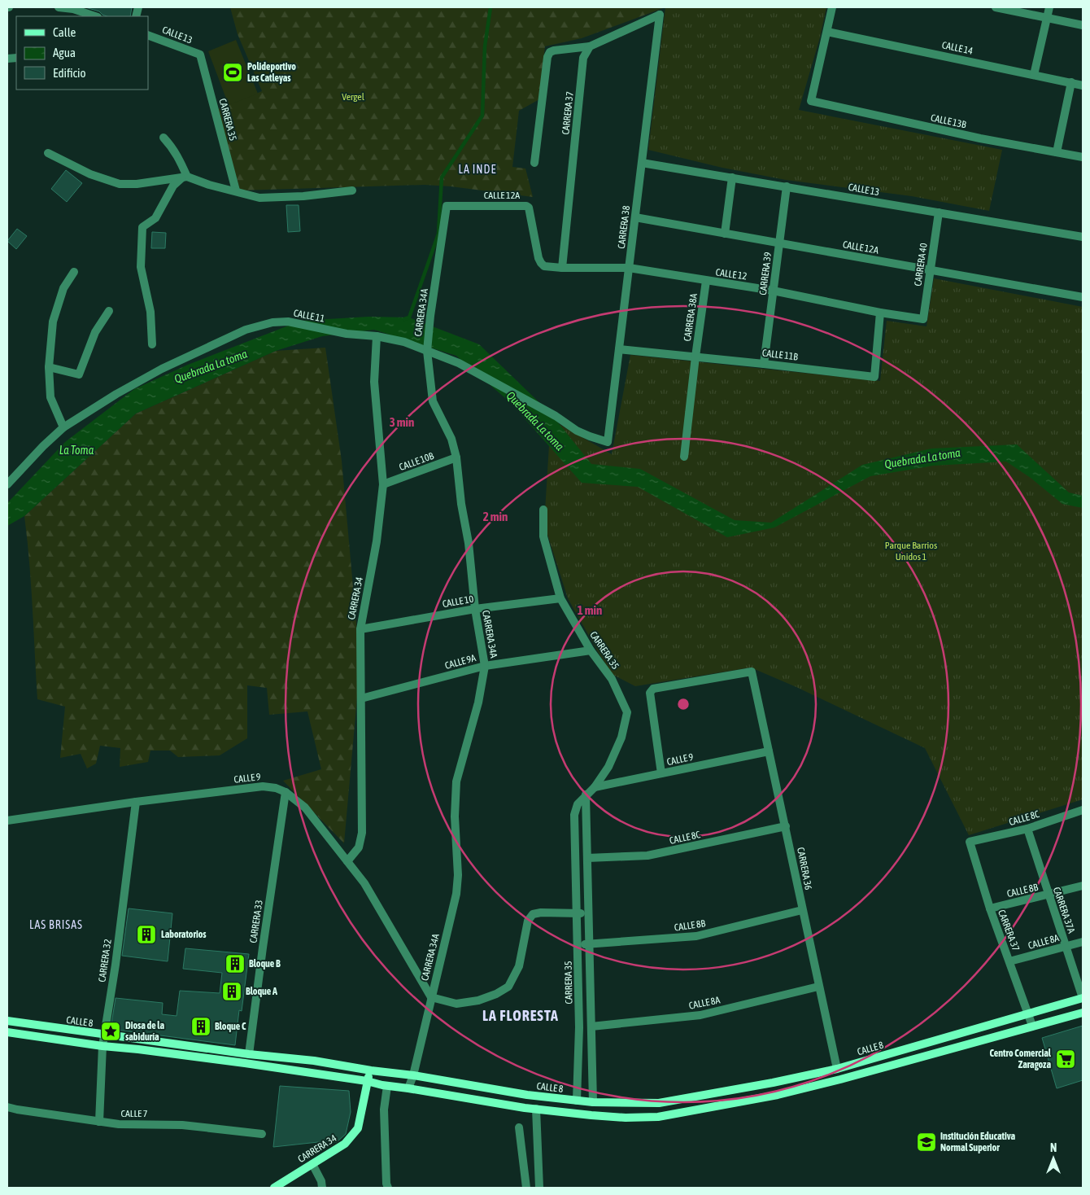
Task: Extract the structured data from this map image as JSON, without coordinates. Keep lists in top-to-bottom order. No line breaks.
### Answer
{"streets":{"main road":["CARRERA 34","CALLE 8"],"street":["CALLE 13","CALLE 14","CARRERA 37","CARRERA 35","CALLE 13B","CALLE 12A","CARRERA 38","CARRERA 40","CARRERA 39","CALLE 12","CARRERA 34A","CALLE 11","CARRERA 38A","CALLE 11B","CALLE 10B","CALLE 10","CALLE 9A","CALLE 9","CALLE 8C","CARRERA 36","CALLE 8B","CARRERA 37A","CARRERA 33","CALLE 8A","CARRERA 32","CALLE 7"]},"crossings":[["CALLE 13","CARRERA 35"],["CALLE 13","CARRERA 38"],["CALLE 13","CARRERA 40"],["CALLE 13","CARRERA 39"],["CALLE 14","CALLE 13B"],["CARRERA 37","CALLE 12"],["CARRERA 37","CALLE 8C"],["CARRERA 37","CALLE 8B"],["CARRERA 37","CALLE 8A"],["CARRERA 37","CALLE 8"],["CARRERA 35","CALLE 10"],["CARRERA 35","CALLE 9A"],["CARRERA 35","CALLE 9"],["CARRERA 35","CALLE 8B"],["CARRERA 35","CALLE 8"],["CALLE 12A","CARRERA 38"],["CALLE 12A","CARRERA 40"],["CALLE 12A","CARRERA 39"],["CALLE 12A","CALLE 12"],["CALLE 12A","CARRERA 34A"],["CARRERA 38","CALLE 12"],["CARRERA 38","CALLE 11"],["CARRERA 38","CALLE 11B"],["CARRERA 40","CALLE 12"],["CARRERA 39","CALLE 12"],["CARRERA 39","CALLE 11B"],["CALLE 12","CARRERA 38A"],["CALLE 12","CALLE 11B"],["CARRERA 34A","CALLE 11"],["CARRERA 34A","CALLE 10B"],["CARRERA 34A","CALLE 10"],["CARRERA 34A","CALLE 9A"],["CARRERA 34A","CALLE 9"],["CARRERA 34A","CALLE 8"],["CALLE 11","CARRERA 34"],["CARRERA 38A","CALLE 11B"],["CALLE 10B","CARRERA 34"],["CARRERA 34","CALLE 10"],["CARRERA 34","CALLE 9A"],["CARRERA 34","CALLE 9"],["CARRERA 34","CALLE 8"],["CALLE 9","CARRERA 36"],["CALLE 9","CARRERA 33"],["CALLE 9","CARRERA 32"],["CALLE 8C","CARRERA 36"],["CALLE 8C","CARRERA 37A"],["CARRERA 36","CALLE 8B"],["CARRERA 36","CALLE 8A"],["CARRERA 36","CALLE 8"],["CALLE 8B","CARRERA 37A"],["CARRERA 37A","CALLE 8A"],["CARRERA 37A","CALLE 8"],["CARRERA 33","CALLE 8"],["CARRERA 32","CALLE 8"],["CARRERA 32","CALLE 7"]],"districts":["LA INDE","LAS BRISAS","LA FLORESTA"],"water":["Quebrada La toma","La Toma"],"parks":["Vergel","Parque Barrios Unidos 1"],"places":{"sports":["Polideportivo Las Catleyas"],"building":["Laboratorios","Bloque B","Bloque A","Bloque C"],"place":["Diosa de la sabiduría"],"supermarket":["Centro Comercial Zaragoza"],"school or university":["Institución Educativa Normal Superior"]},"legend":["Calle","Agua","Edificio"],"north":"top","rings":["3 min","2 min","1 min"]}
